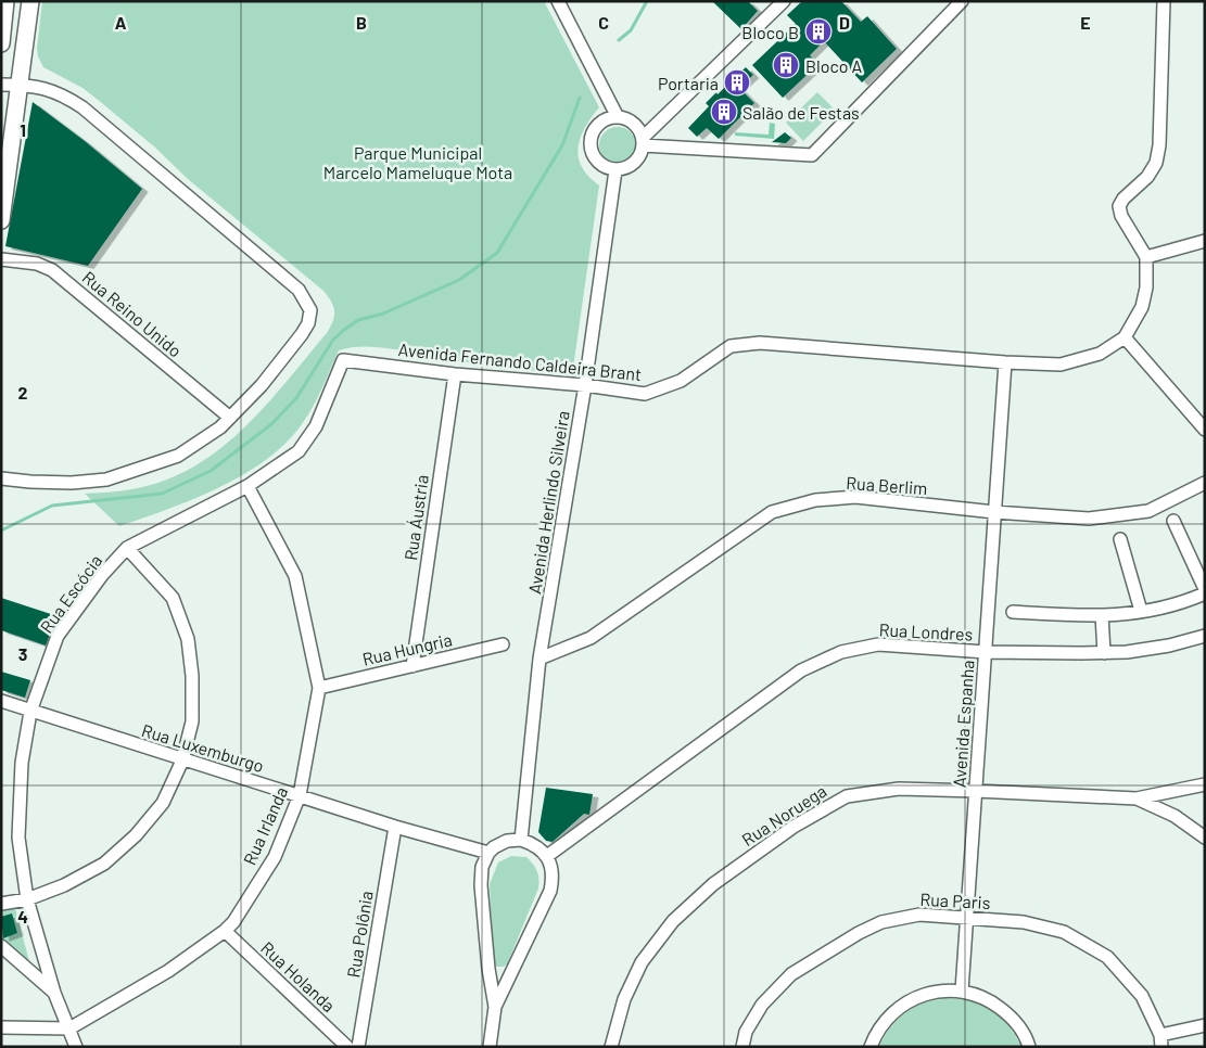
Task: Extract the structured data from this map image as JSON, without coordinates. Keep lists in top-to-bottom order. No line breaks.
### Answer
{"streets":{"street":["Rua Reino Unido","Avenida Fernando Caldeira Brant","Rua Berlim","Avenida Herlindo Silveira","Rua Áustria","Rua Escócia","Rua Londres","Rua Hungria","Avenida Espanha","Rua Luxemburgo","Rua Noruega","Rua Irlanda","Rua Paris","Rua Polônia","Rua Holanda"]},"crossings":[["Avenida Fernando Caldeira Brant","Avenida Herlindo Silveira"],["Avenida Fernando Caldeira Brant","Rua Áustria"],["Avenida Fernando Caldeira Brant","Rua Escócia"],["Avenida Fernando Caldeira Brant","Avenida Espanha"],["Rua Berlim","Avenida Herlindo Silveira"],["Rua Berlim","Avenida Espanha"],["Rua Áustria","Rua Hungria"],["Rua Escócia","Rua Luxemburgo"],["Rua Escócia","Rua Irlanda"],["Rua Londres","Avenida Espanha"],["Rua Hungria","Rua Irlanda"],["Avenida Espanha","Rua Noruega"],["Avenida Espanha","Rua Paris"],["Rua Luxemburgo","Rua Irlanda"],["Rua Luxemburgo","Rua Polônia"],["Rua Irlanda","Rua Holanda"]],"parks":["Parque Municipal Marcelo Mameluque Mota"],"places":{"building":["Bloco B","Bloco A","Portaria","Salão de Festas"]},"grid":{"columns":["A","B","C","D","E"],"rows":["1","2","3","4"]}}
